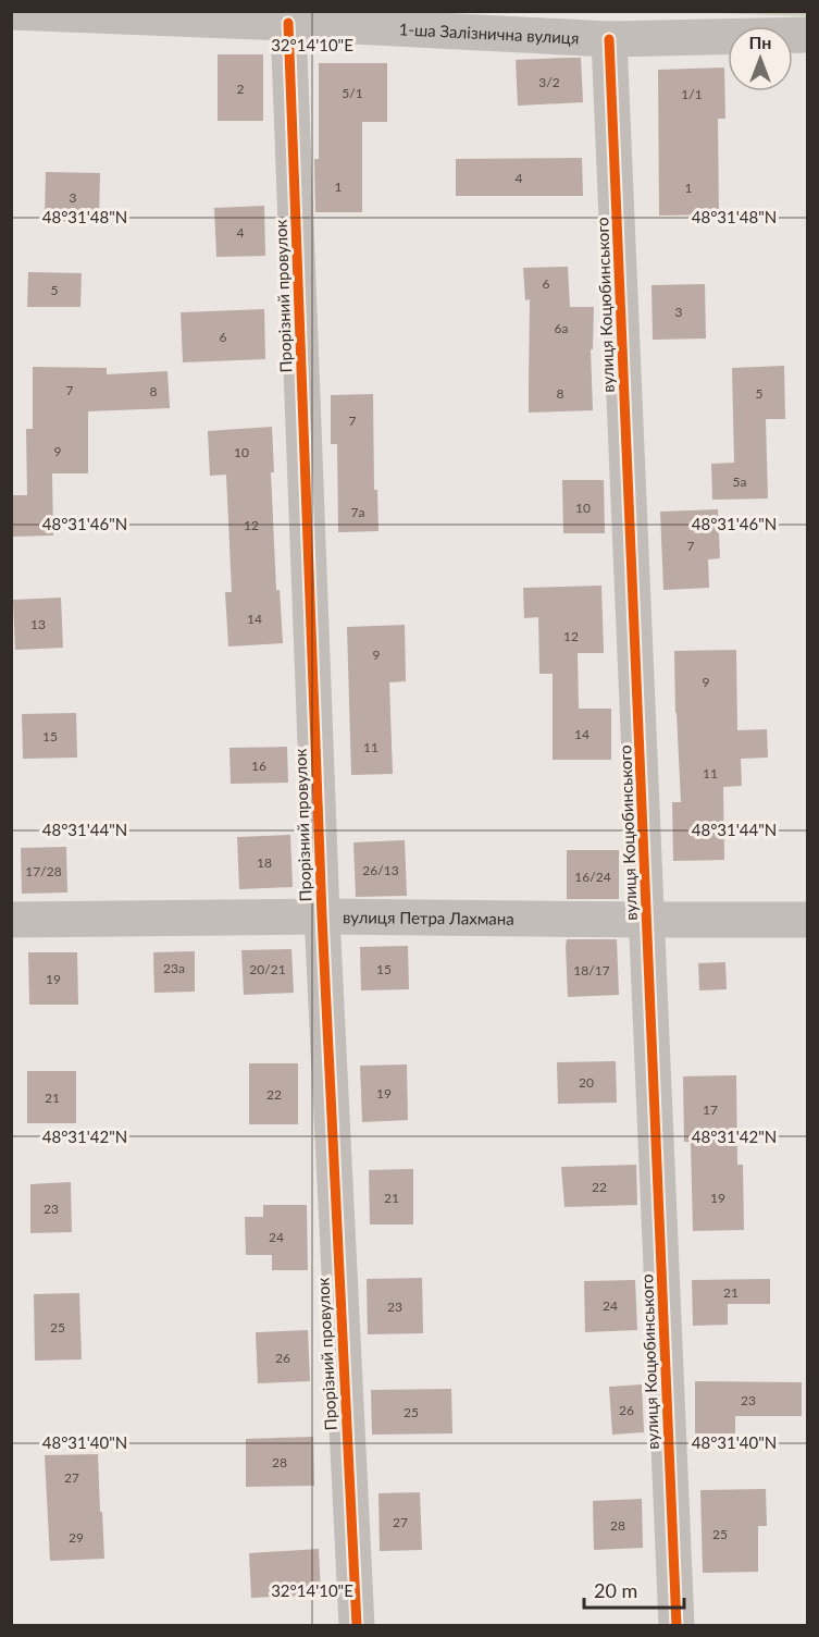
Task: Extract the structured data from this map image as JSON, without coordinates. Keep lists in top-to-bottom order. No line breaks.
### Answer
{"streets":{"street":["1-ша Залізнична вулиця","Прорізний провулок","вулиця Коцюбинського","вулиця Петра Лахмана"]},"crossings":[["1-ша Залізнична вулиця","Прорізний провулок"],["1-ша Залізнична вулиця","вулиця Коцюбинського"],["Прорізний провулок","вулиця Петра Лахмана"],["вулиця Коцюбинського","вулиця Петра Лахмана"]],"house_numbers":["3/2","2","5/1","1/1","4","1","1","3","4","6","5","3","6а","6","7","8","8","5","7","9","10","5а","10","7а","12","7","14","13","12","9","9","14","15","11","16","11","18","26/13","17/28","16/24","23а","20/21","15","18/17","19","20","19","22","21","17","22","21","19","23","24","21","24","23","25","26","23","26","25","28","27","27","28","25","29"],"scale_bar":"20 m","north":"top","coordinates":["32°14'10\"E","48°31'48\"N","48°31'46\"N","48°31'44\"N","48°31'42\"N","48°31'40\"N"]}
